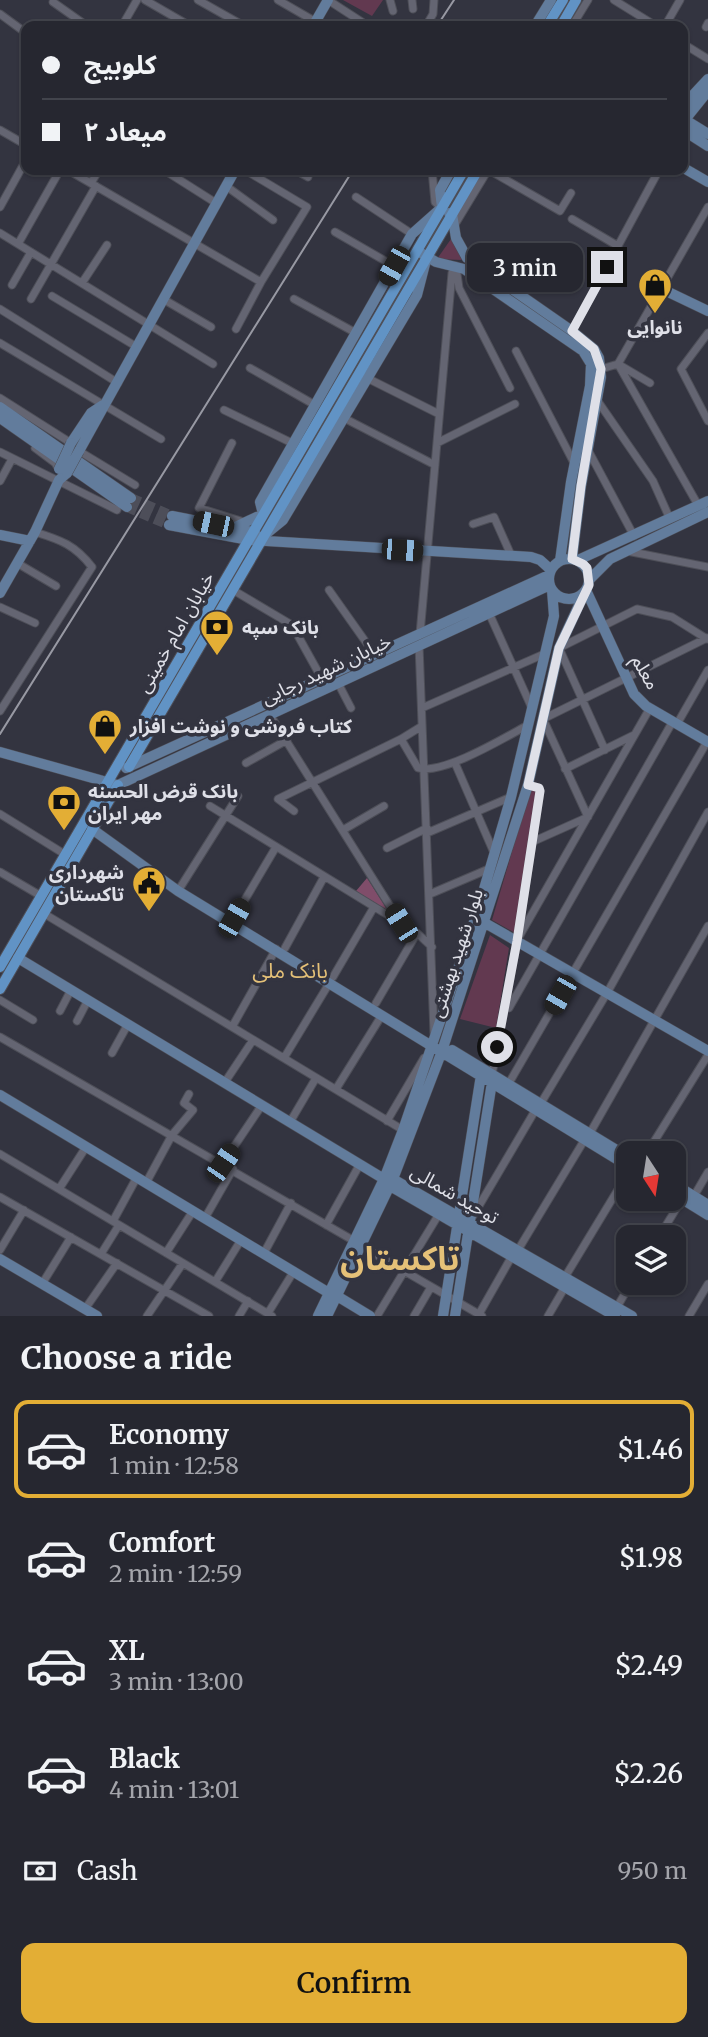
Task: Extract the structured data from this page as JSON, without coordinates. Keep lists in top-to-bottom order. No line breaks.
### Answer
{"streets":{"main road":["خیابان امام خمینی"],"street":["خیابان شهید رجایی","معلم","بلوار شهید بهشتی","توحید شمالی"]},"crossings":[["خیابان امام خمینی","خیابان شهید رجایی"],["خیابان شهید رجایی","معلم"],["خیابان شهید رجایی","بلوار شهید بهشتی"],["معلم","بلوار شهید بهشتی"],["بلوار شهید بهشتی","توحید شمالی"]],"districts":["بانک ملی","تاکستان"],"places":{"shop":["نانوایی","کتاب فروشی و نوشت افزار"],"bank":["بانک سپه","بانک قرض الحسنه مهر ایران"],"public building":["شهرداری تاکستان"]},"north":"bottom","page":{"banner":["کلوبیج","میعاد ۲"],"bubble":"3 min","heading":"Choose a ride","list":[{"name":"Economy","note":"1 min · 12:58","value":"$1.46"},{"name":"Comfort","note":"2 min · 12:59","value":"$1.98"},{"name":"XL","note":"3 min · 13:00","value":"$2.49"},{"name":"Black","note":"4 min · 13:01","value":"$2.26"}],"pay":["Cash","950 m"],"buttons":"Confirm"}}
